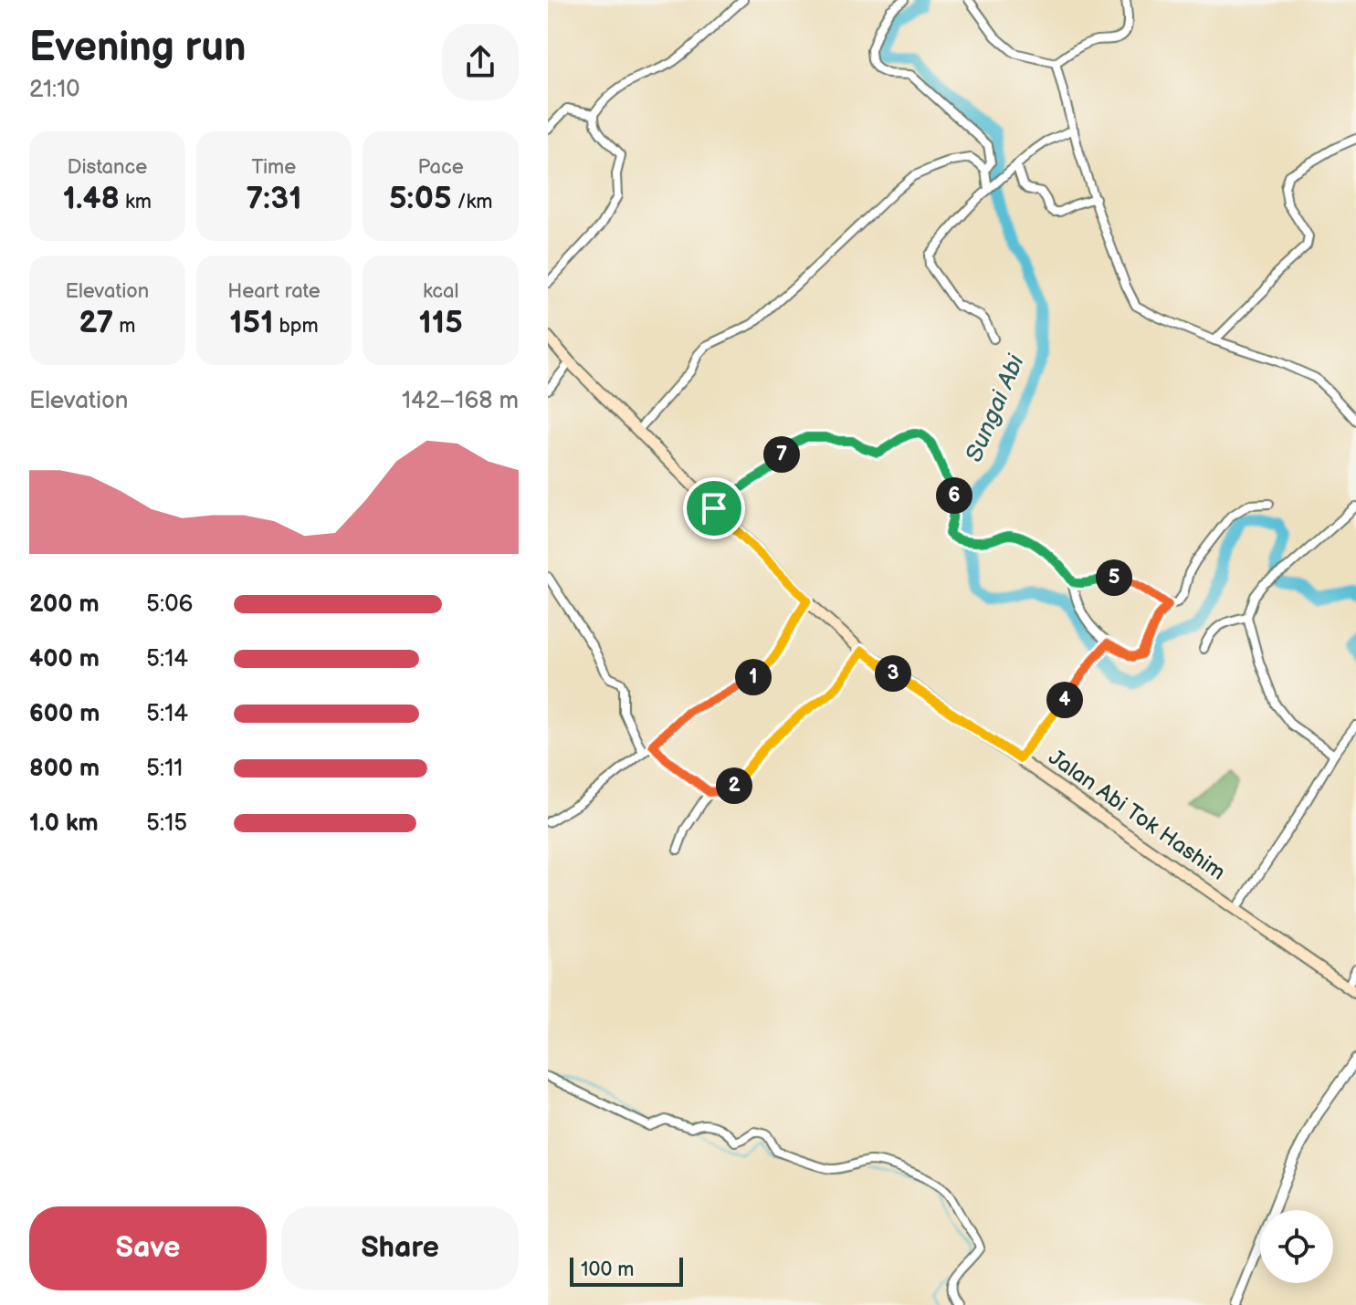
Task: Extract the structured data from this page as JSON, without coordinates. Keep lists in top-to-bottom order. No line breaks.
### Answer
{"streets":{"main road":["Jalan Abi Tok Hashim"]},"water":["Sungai Abi"],"scale_bar":"100 m","page":{"heading":["Evening run","21:10"],"stats":[["Distance","1.48 km"],["Time","7:31"],["Pace","5:05 /km"],["Elevation","27 m"],["Heart rate","151 bpm"],["kcal","115"]],"chart":["Elevation","142–168 m"],"pins":["7","6","5","3","1","4","2"],"list":[{"name":"200 m","note":"5:06"},{"name":"400 m","note":"5:14"},{"name":"600 m","note":"5:14"},{"name":"800 m","note":"5:11"},{"name":"1.0 km","note":"5:15"}],"buttons":["Save","Share"],"scale":"100 m"}}
